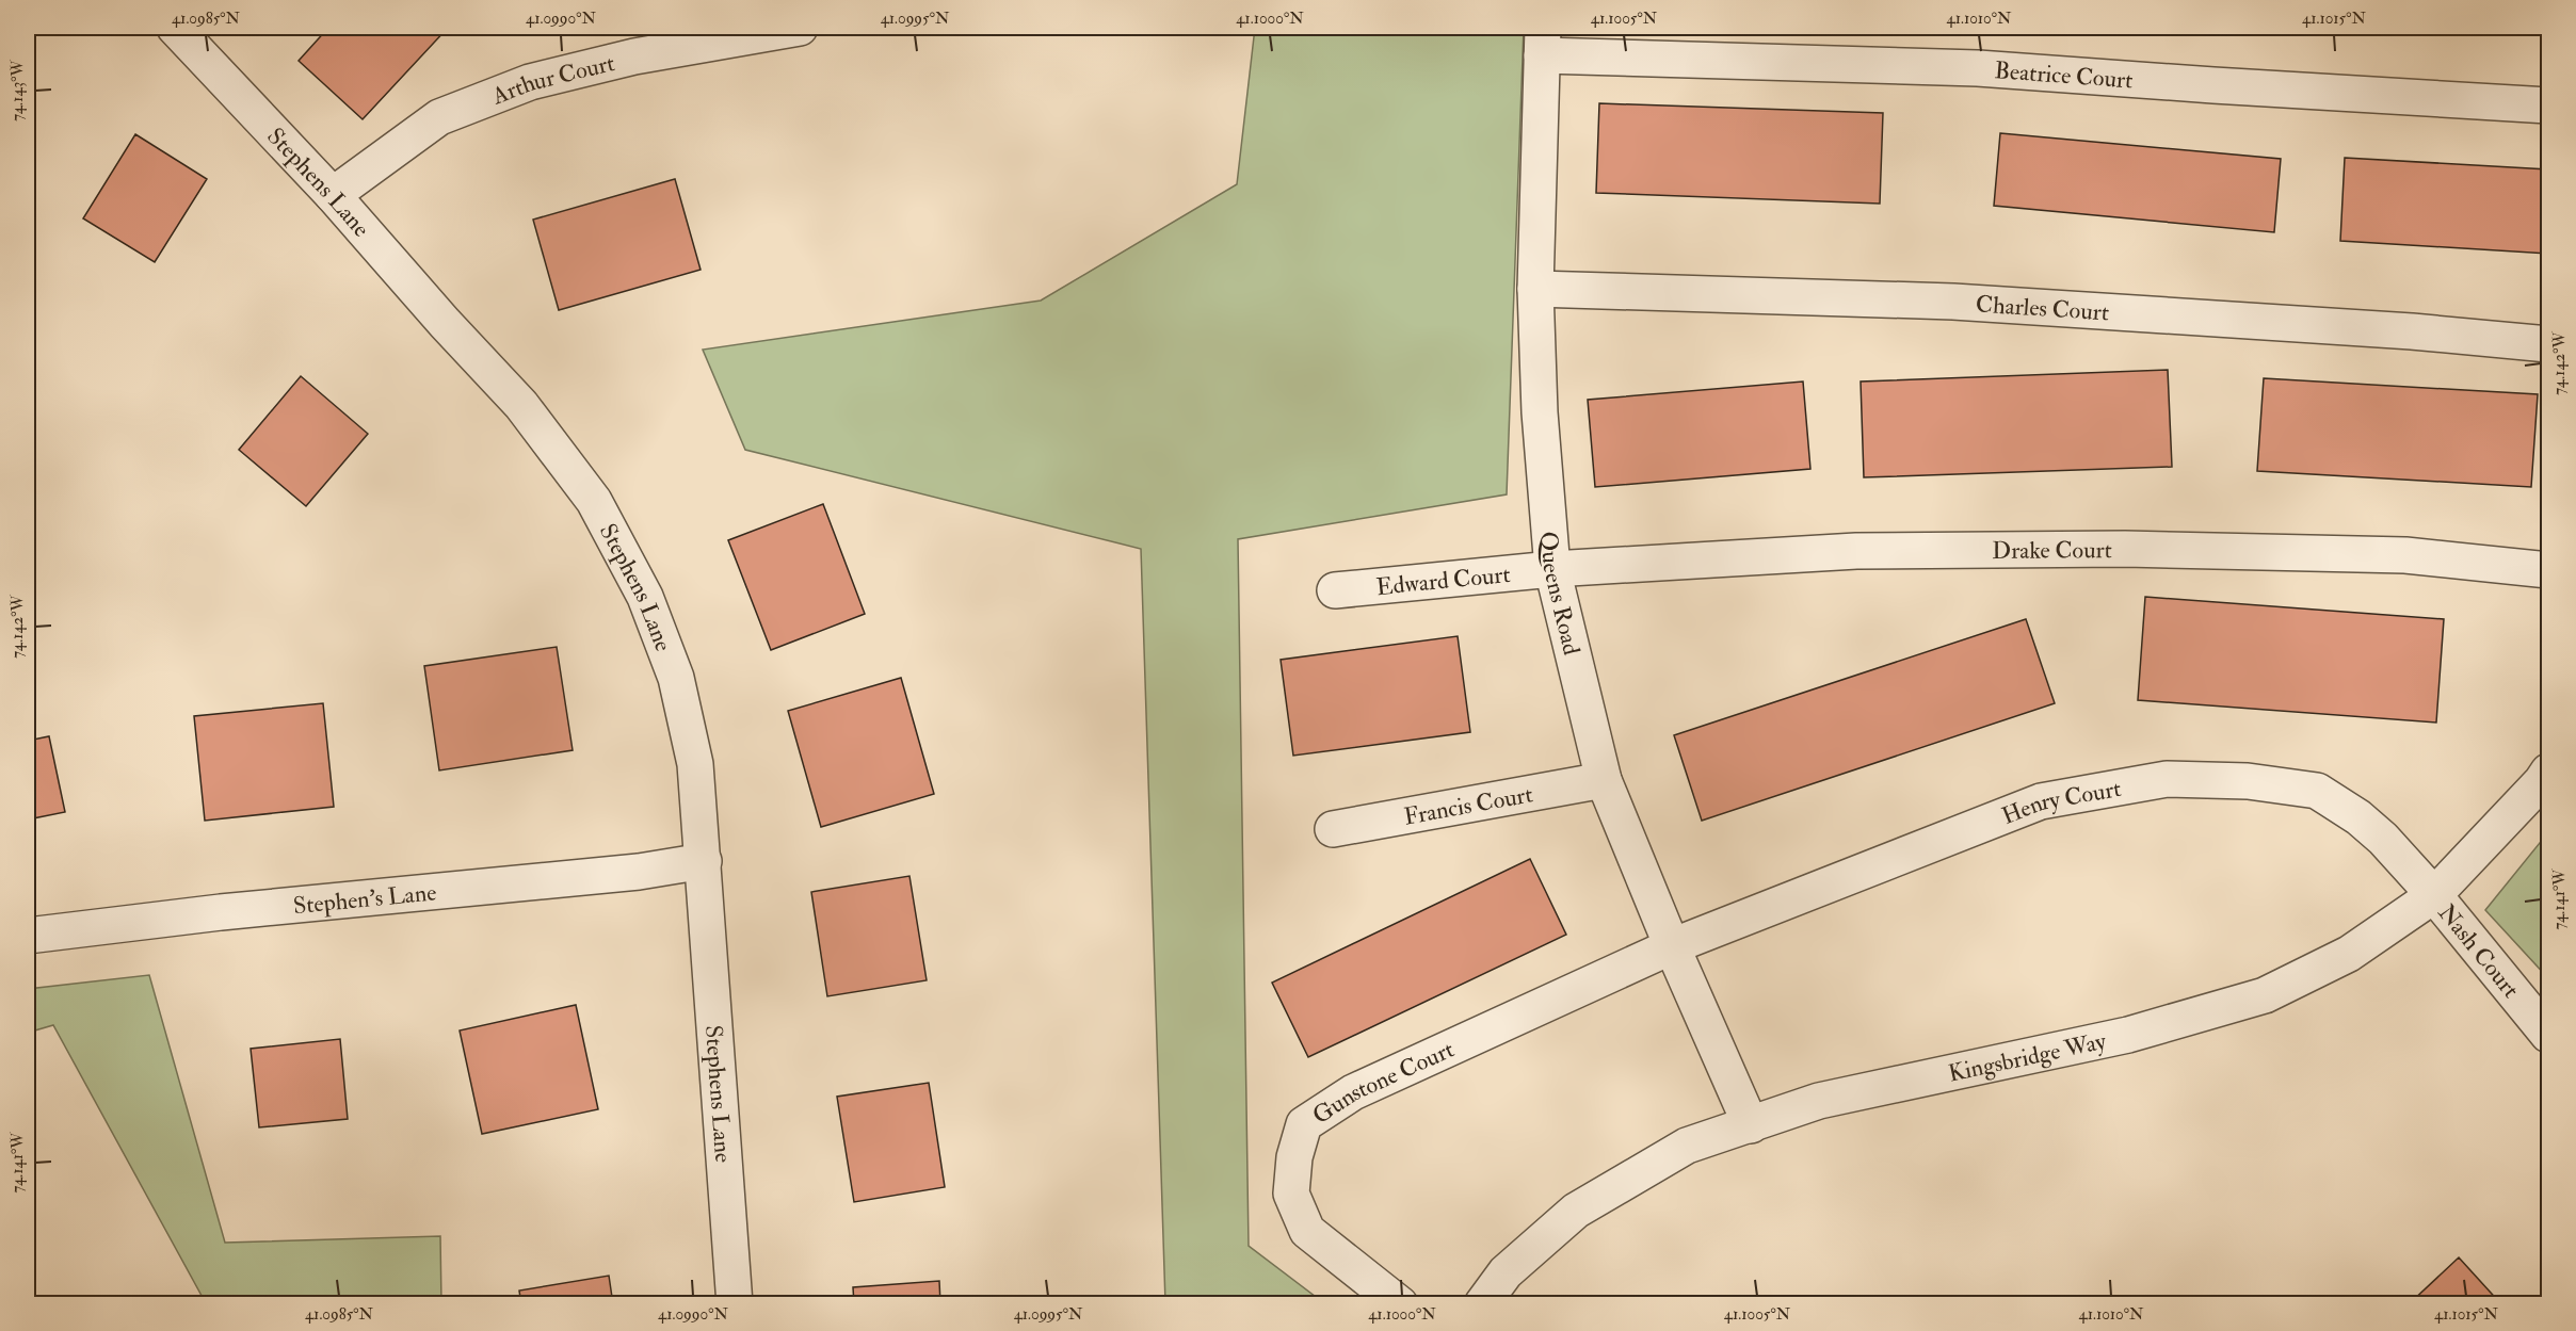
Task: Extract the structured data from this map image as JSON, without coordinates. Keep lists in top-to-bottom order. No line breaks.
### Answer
{"streets":{"street":["Beatrice Court","Arthur Court","Stephens Lane","Charles Court","Drake Court","Edward Court","Queens Road","Henry Court","Francis Court","Stephen's Lane","Nash Court","Kingsbridge Way","Gunstone Court"]},"crossings":[["Beatrice Court","Queens Road"],["Arthur Court","Stephens Lane"],["Stephens Lane","Stephen's Lane"],["Charles Court","Queens Road"],["Drake Court","Edward Court"],["Drake Court","Queens Road"],["Edward Court","Queens Road"],["Queens Road","Henry Court"],["Queens Road","Francis Court"],["Queens Road","Kingsbridge Way"],["Queens Road","Gunstone Court"],["Henry Court","Nash Court"],["Henry Court","Kingsbridge Way"],["Henry Court","Gunstone Court"],["Nash Court","Kingsbridge Way"]],"coordinates":["41.0985°N","41.0990°N","41.0995°N","41.1000°N","41.1005°N","41.1010°N","41.1015°N","74.143°W","74.142°W","74.141°W"]}
